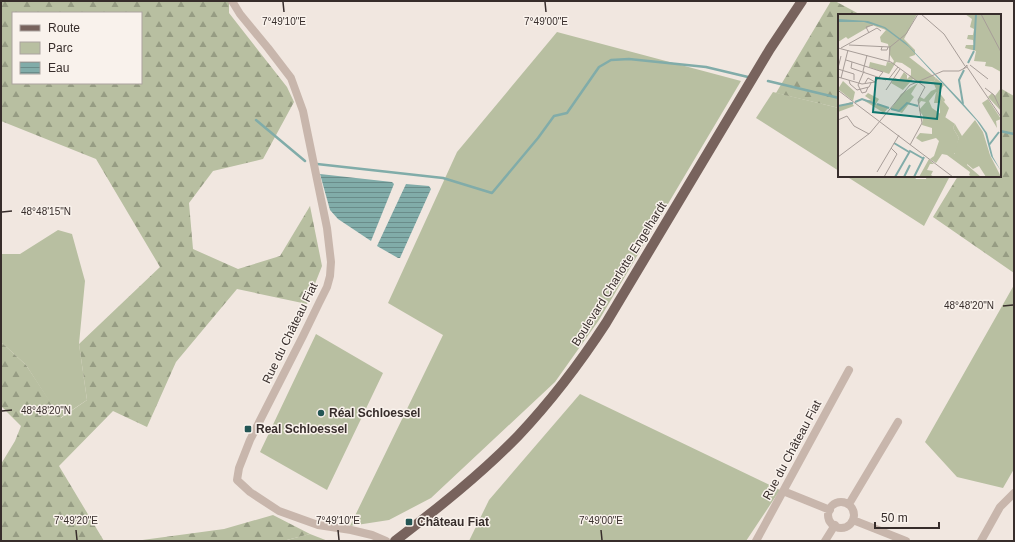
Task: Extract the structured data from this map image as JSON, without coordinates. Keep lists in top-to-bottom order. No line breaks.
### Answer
{"streets":{"main road":["Boulevard Charlotte Engelhardt"],"street":["Rue du Château Fiat"]},"places":{"other":["Réal Schloessel"],"transit":["Real Schloessel","Château Fiat"]},"legend":["Route","Parc","Eau"],"scale_bar":"50 m","coordinates":["7°49'10\"E","7°49'00\"E","48°48'15\"N","48°48'20\"N","7°49'20\"E"]}
